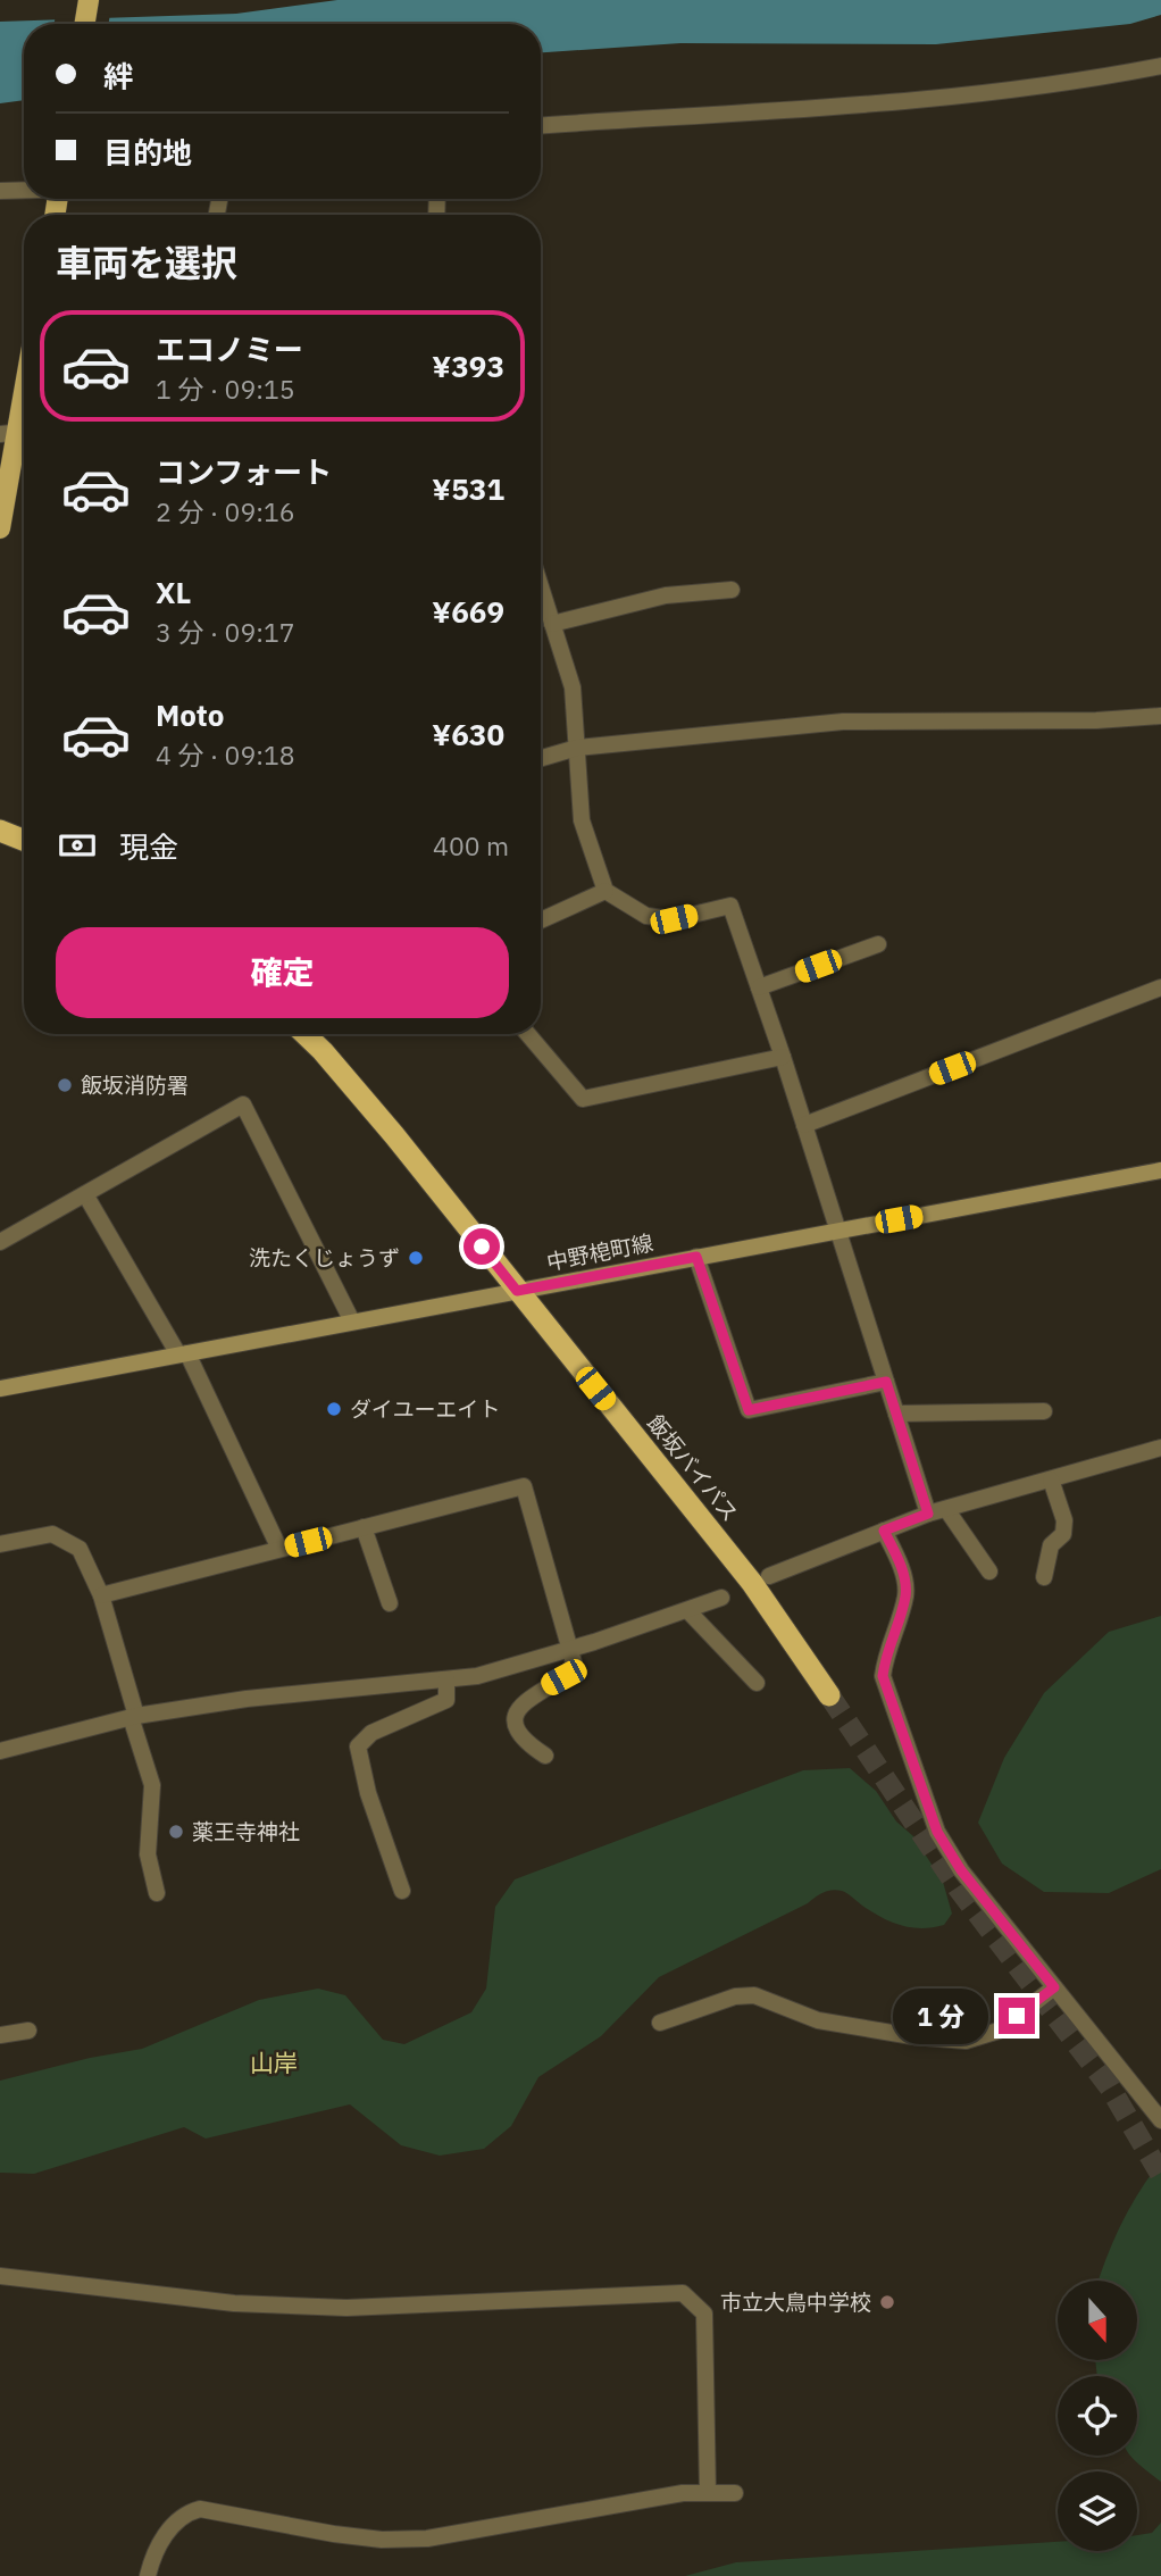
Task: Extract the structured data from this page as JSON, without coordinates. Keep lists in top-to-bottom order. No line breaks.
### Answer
{"streets":{"highway":["飯坂バイパス"],"main road":["中野梍町線"]},"crossings":[["中野梍町線","飯坂バイパス"]],"districts":["山岸"],"places":["飯坂消防署","洗たくじょうず","ダイユーエイト","薬王寺神社","市立大鳥中学校"],"north":"bottom","page":{"banner":["絆","目的地"],"heading":"車両を選択","list":[{"name":"エコノミー","note":"1 分 · 09:15","value":"¥393"},{"name":"コンフォート","note":"2 分 · 09:16","value":"¥531"},{"name":"XL","note":"3 分 · 09:17","value":"¥669"},{"name":"Moto","note":"4 分 · 09:18","value":"¥630"}],"pay":["現金","400 m"],"buttons":"確定","bubble":"1 分"}}
